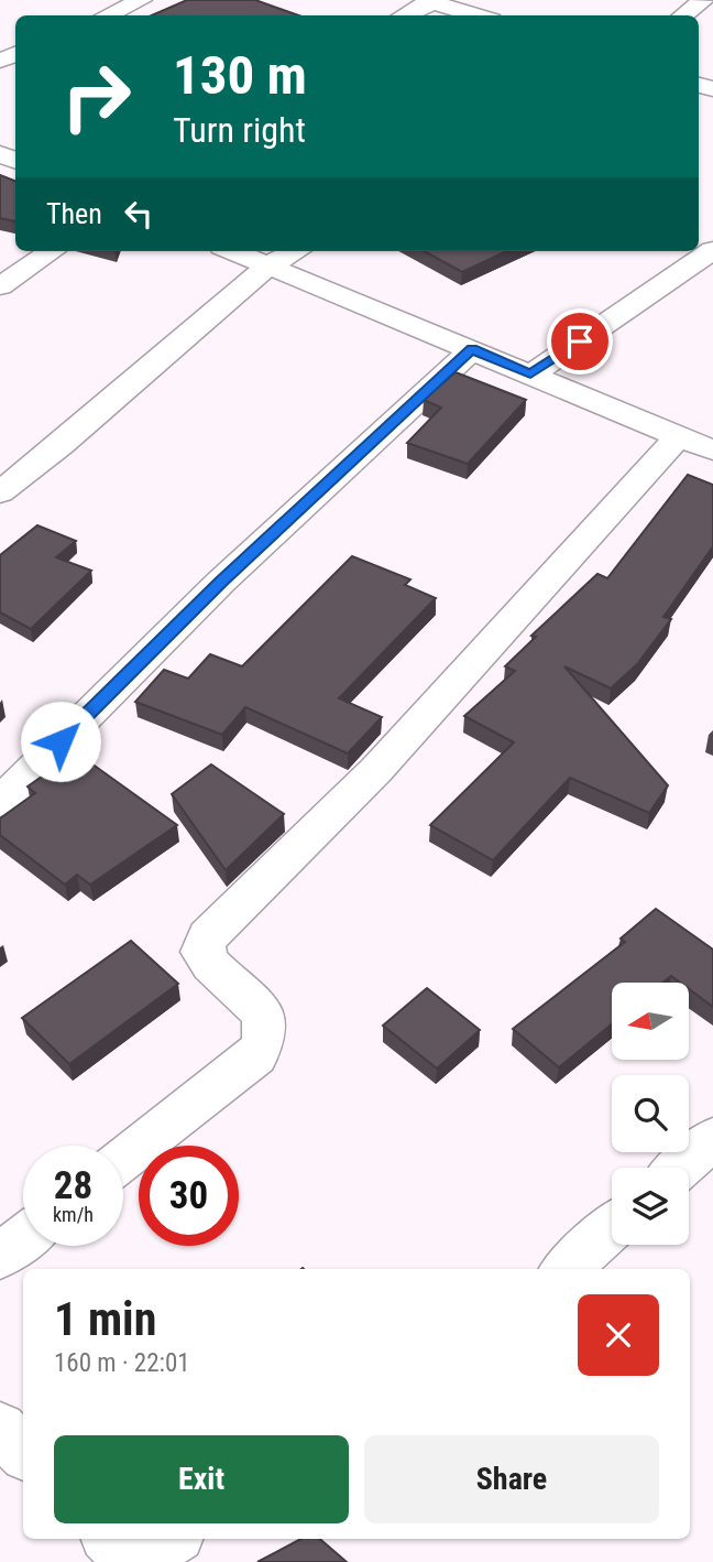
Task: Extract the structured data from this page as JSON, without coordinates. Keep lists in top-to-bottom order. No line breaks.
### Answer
{"north":"left","page":{"turn":["130 m","Turn right"],"then":"Then","speed":"28 km/h","limit":"30","heading":["1 min","160 m · 22:01"],"buttons":["Exit","Share"]}}
